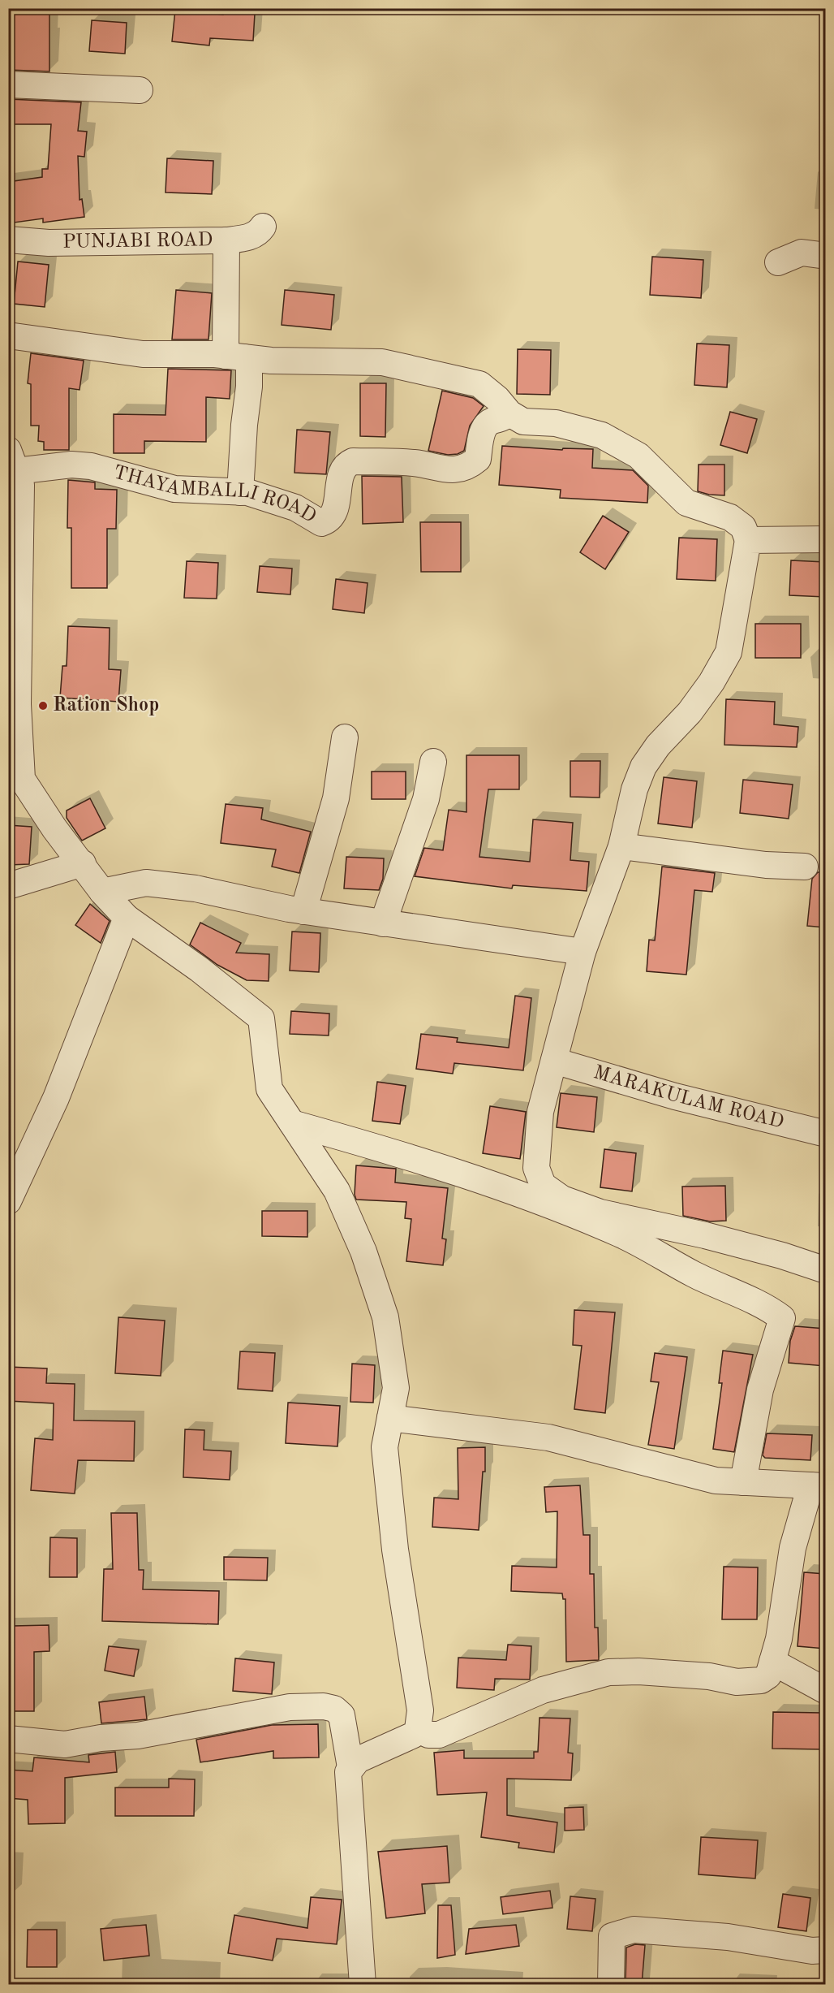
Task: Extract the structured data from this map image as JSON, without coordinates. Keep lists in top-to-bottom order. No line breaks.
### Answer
{"streets":{"street":["PUNJABI ROAD","THAYAMBALLI ROAD","MARAKULAM ROAD"]},"places":["Ration Shop"]}
